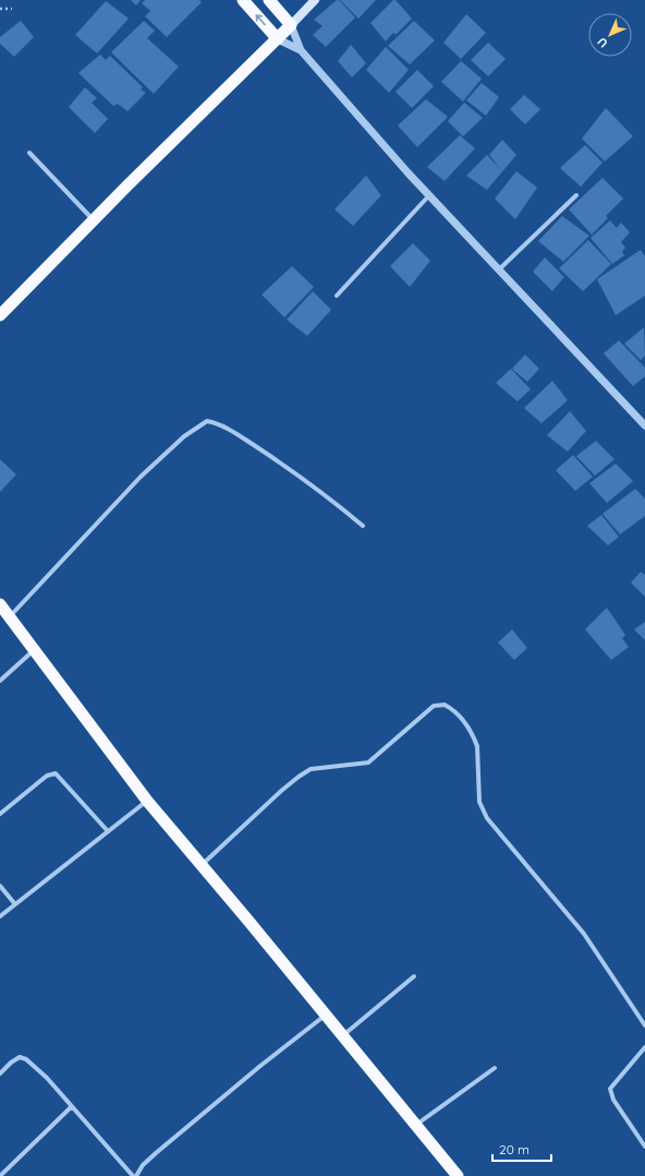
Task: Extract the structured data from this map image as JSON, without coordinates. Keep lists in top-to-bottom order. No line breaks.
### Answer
{"scale_bar":"20 m","north":"bottom left"}
